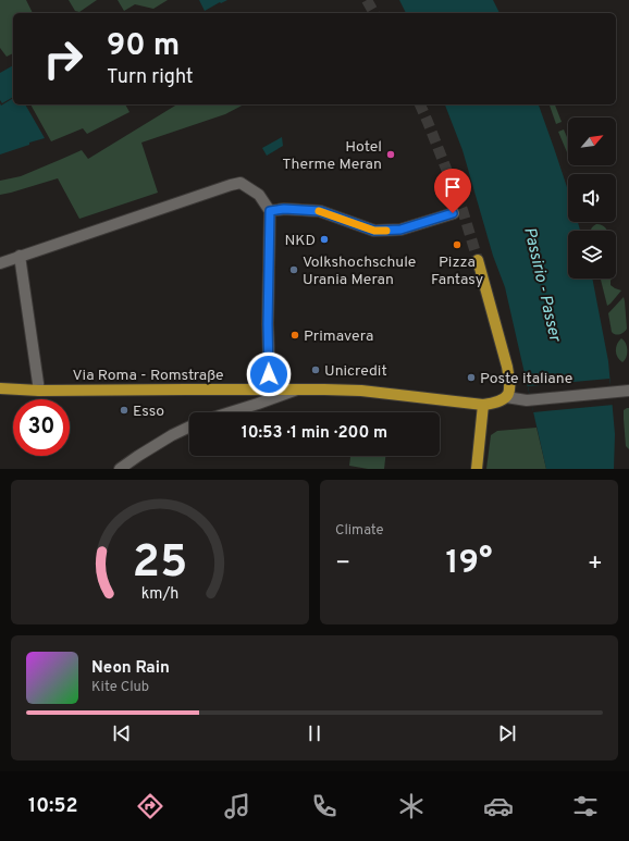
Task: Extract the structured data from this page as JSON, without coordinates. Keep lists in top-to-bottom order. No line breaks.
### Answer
{"streets":{"main road":["Via Roma - Romstraße"]},"water":["Passirio - Passer"],"places":["Hotel Therme Meran","NKD","Pizza Fantasy","Volkshochschule Urania Meran","Primavera","Unicredit","Poste italiane","Esso"],"north":"top right","page":{"turn":["90 m","Turn right"],"limit":"30","trip":"10:53 · 1 min · 200 m","tile":"Climate","heat":["−","19°","+"],"song":["Neon Rain","Kite Club"],"tabs":"10:52","gauge":["25","km/h"]}}
